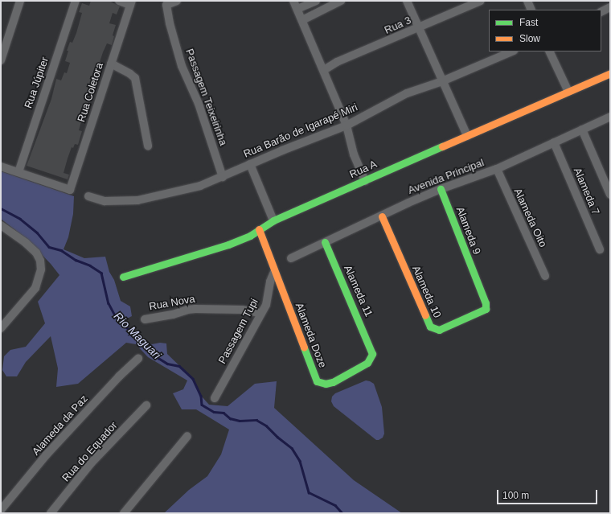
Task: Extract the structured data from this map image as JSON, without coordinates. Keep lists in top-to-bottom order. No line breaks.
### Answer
{"streets":{"street":["Rua 3","Rua Júpiter","Rua Coletora","Passagem Teixeirinha","Rua Barão de Igarapé Miri","Rua A","Avenida Principal","Alameda 7","Alameda Oito","Alameda 9","Alameda 11","Alameda 10","Rua Nova","Passagem Tupi","Alameda Doze","Alameda da Paz","Rua do Equador"]},"crossings":[["Rua Júpiter","Rua Coletora"],["Passagem Teixeirinha","Rua Barão de Igarapé Miri"],["Rua A","Alameda Doze"],["Avenida Principal","Alameda 7"],["Avenida Principal","Alameda Oito"],["Avenida Principal","Alameda 9"],["Avenida Principal","Alameda 11"],["Avenida Principal","Alameda 10"],["Alameda 9","Alameda 10"],["Alameda 11","Alameda Doze"],["Rua Nova","Passagem Tupi"],["Passagem Tupi","Alameda Doze"]],"water":["Rio Maguari"],"legend":["Fast","Slow"],"scale_bar":"100 m"}
